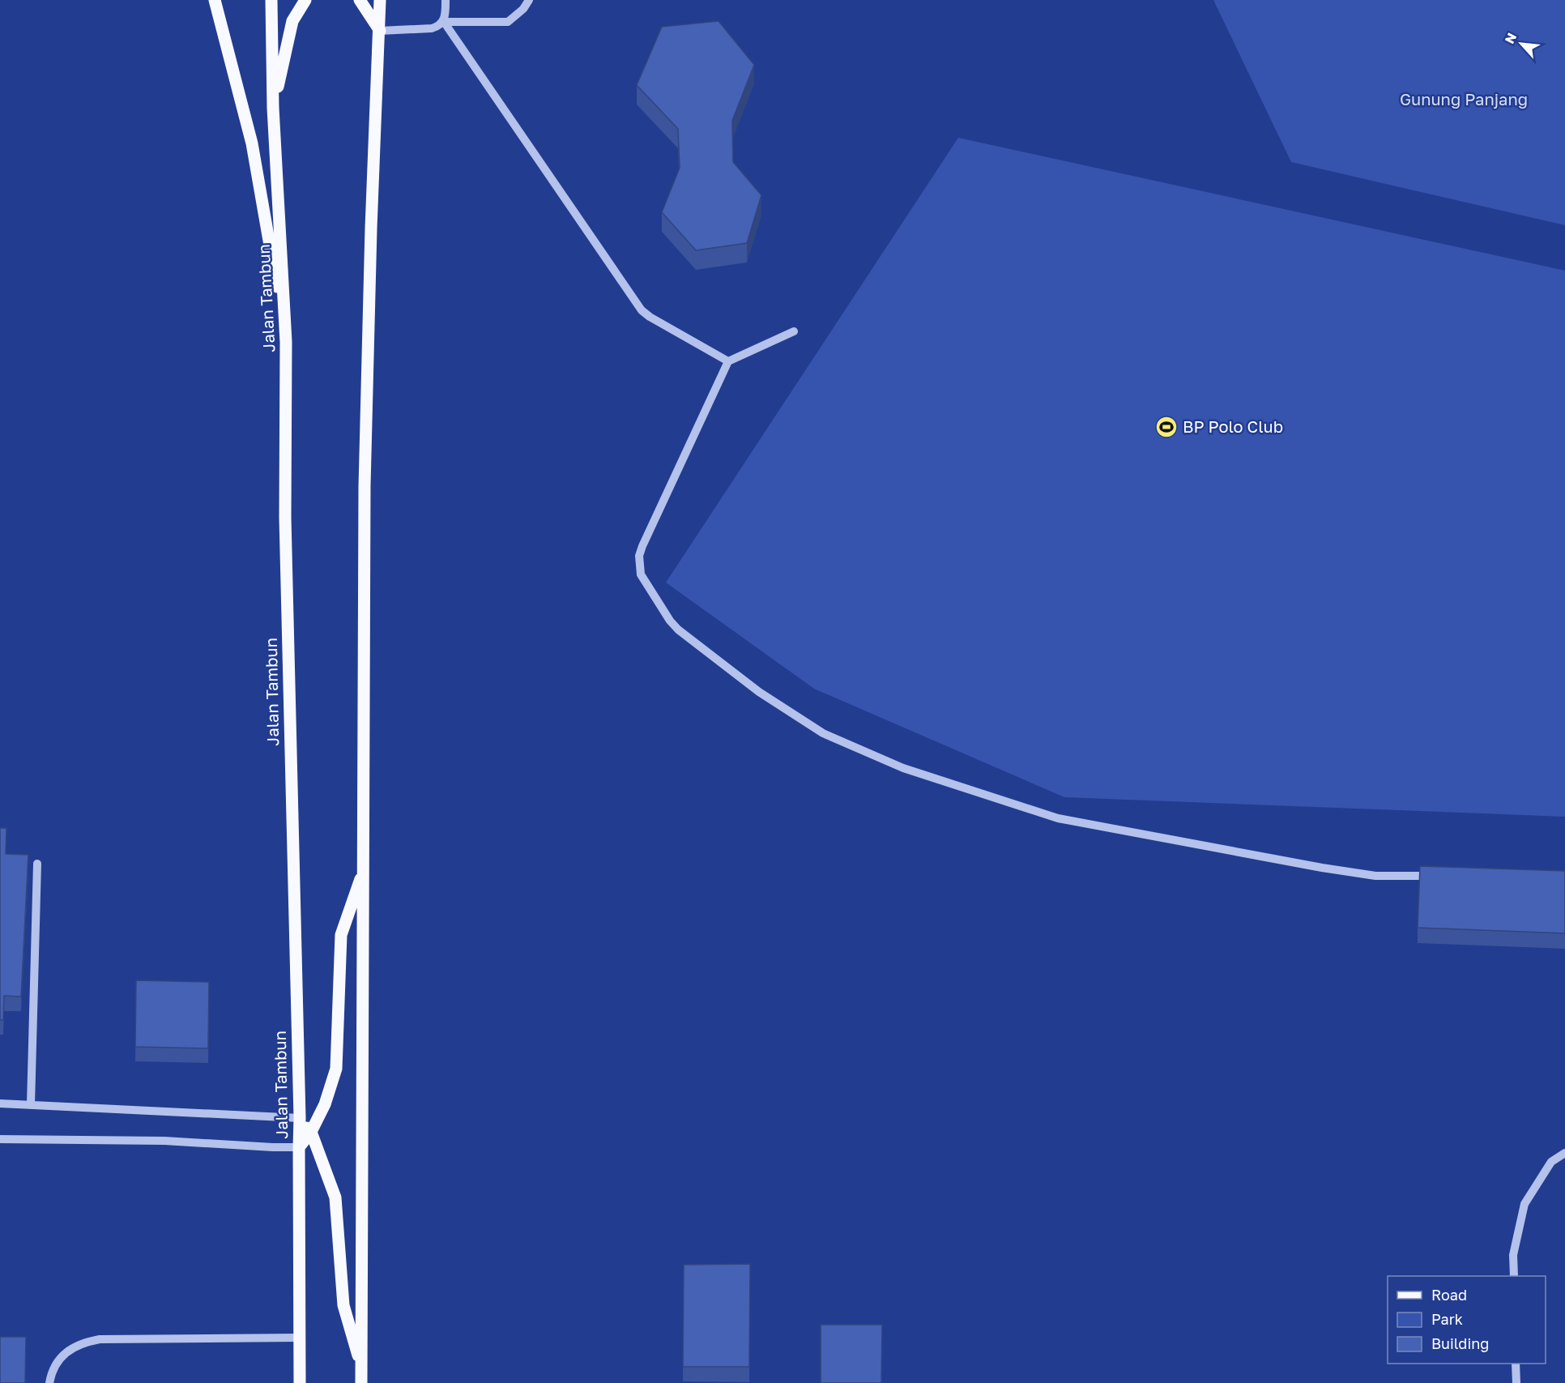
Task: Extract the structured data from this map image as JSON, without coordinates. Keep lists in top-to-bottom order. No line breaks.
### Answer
{"streets":{"main road":["Jalan Tambun"]},"parks":["Gunung Panjang"],"places":{"sports":["BP Polo Club"]},"legend":["Road","Park","Building"],"north":"top left"}
